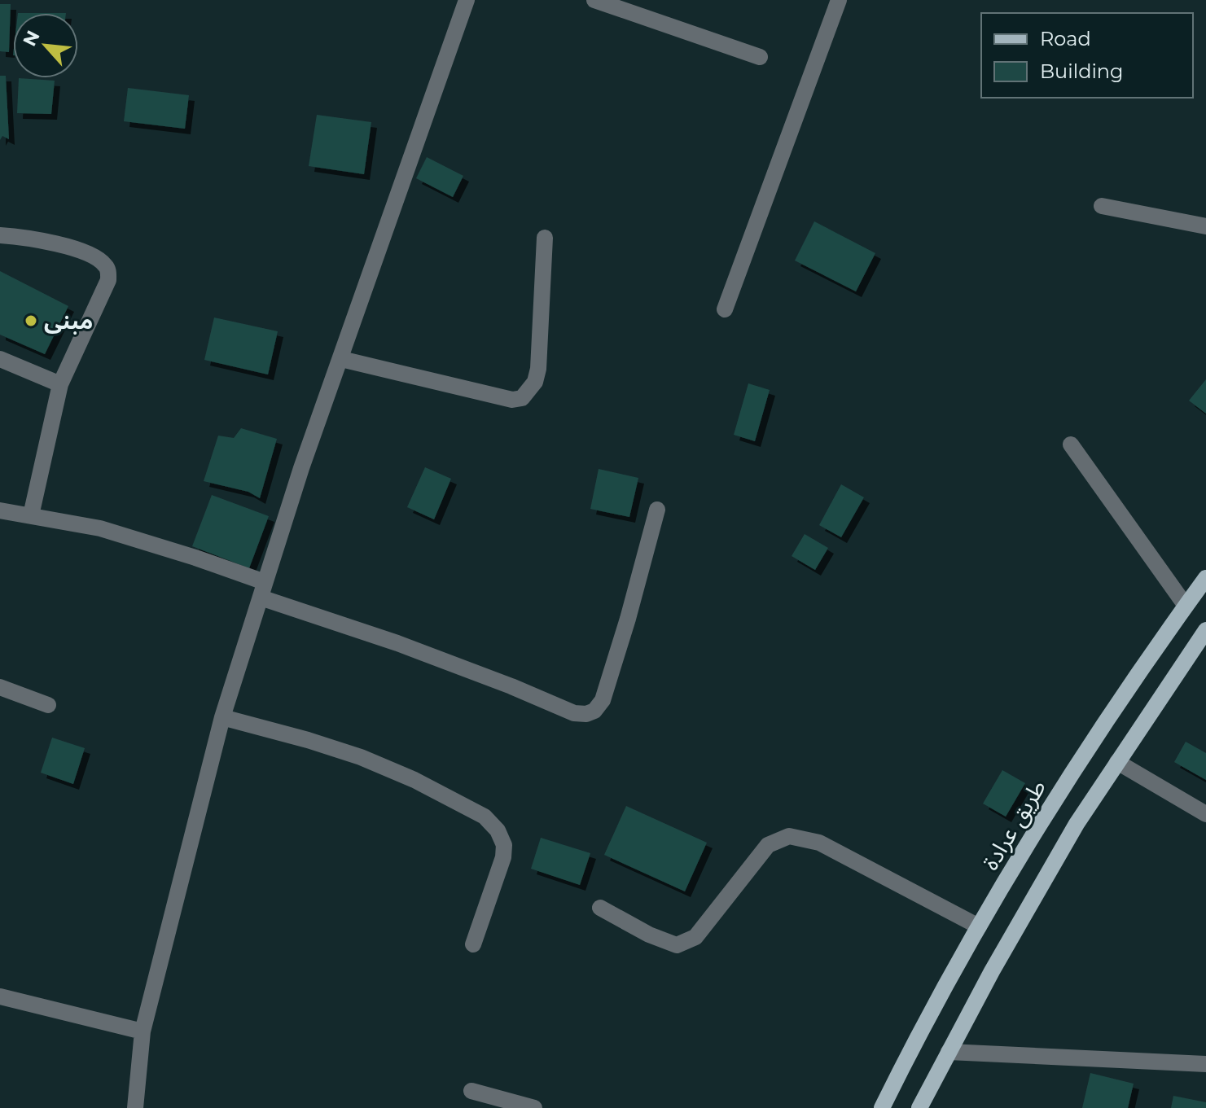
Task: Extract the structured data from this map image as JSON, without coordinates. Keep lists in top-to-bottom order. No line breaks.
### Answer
{"streets":{"main road":["طريق عرادة"]},"places":["مبنى"],"legend":["Road","Building"],"north":"top left"}
